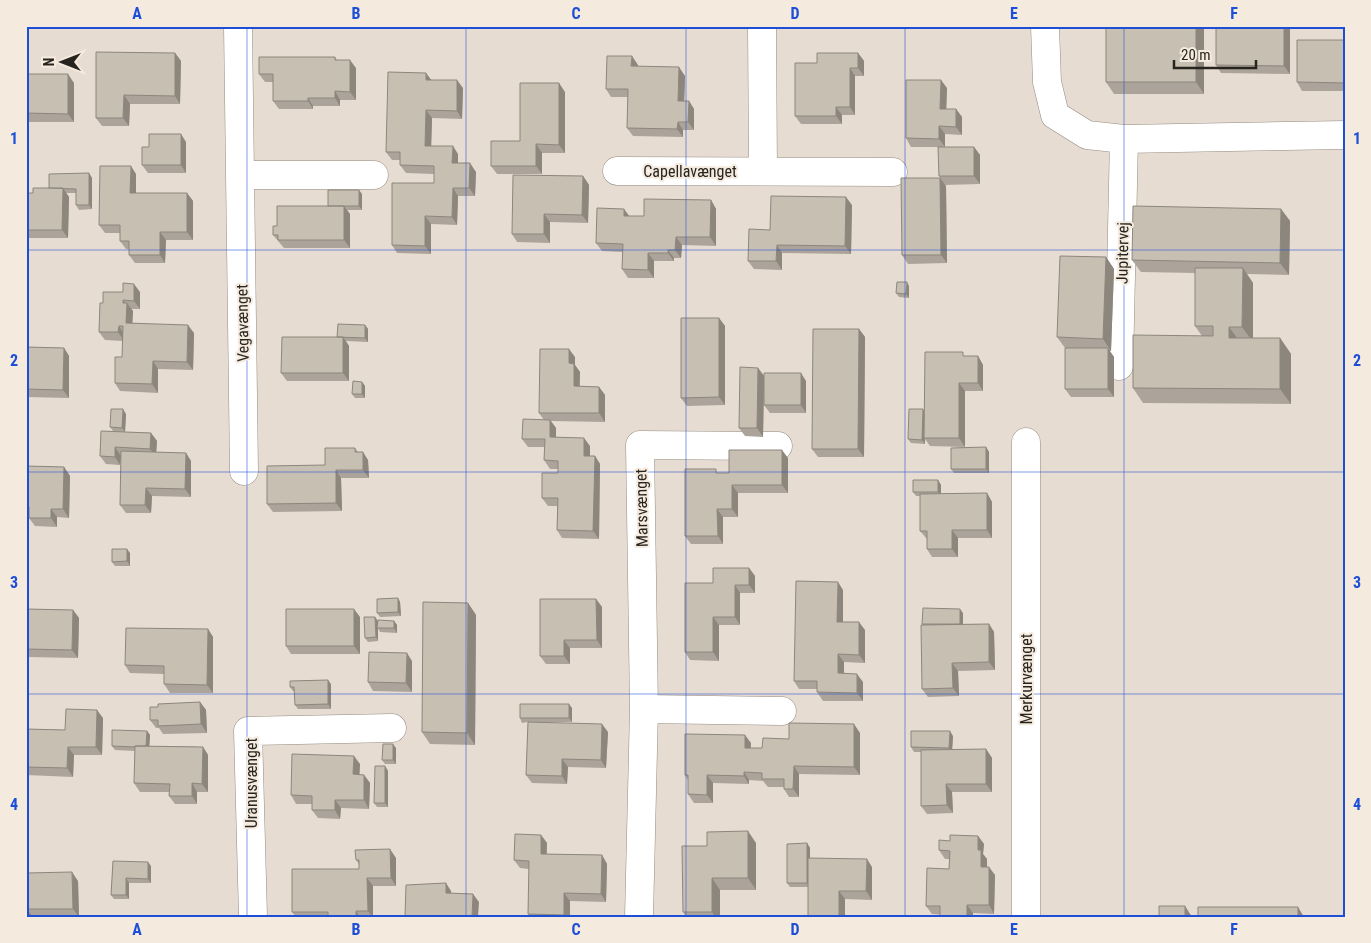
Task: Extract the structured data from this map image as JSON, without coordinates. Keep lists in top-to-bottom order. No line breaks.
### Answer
{"streets":{"street":["Capellavænget","Jupitervej","Vegavænget","Marsvænget","Merkurvænget","Uranusvænget"]},"scale_bar":"20 m","north":"left","grid":{"columns":["A","B","C","D","E","F"],"rows":["1","2","3","4"]}}
